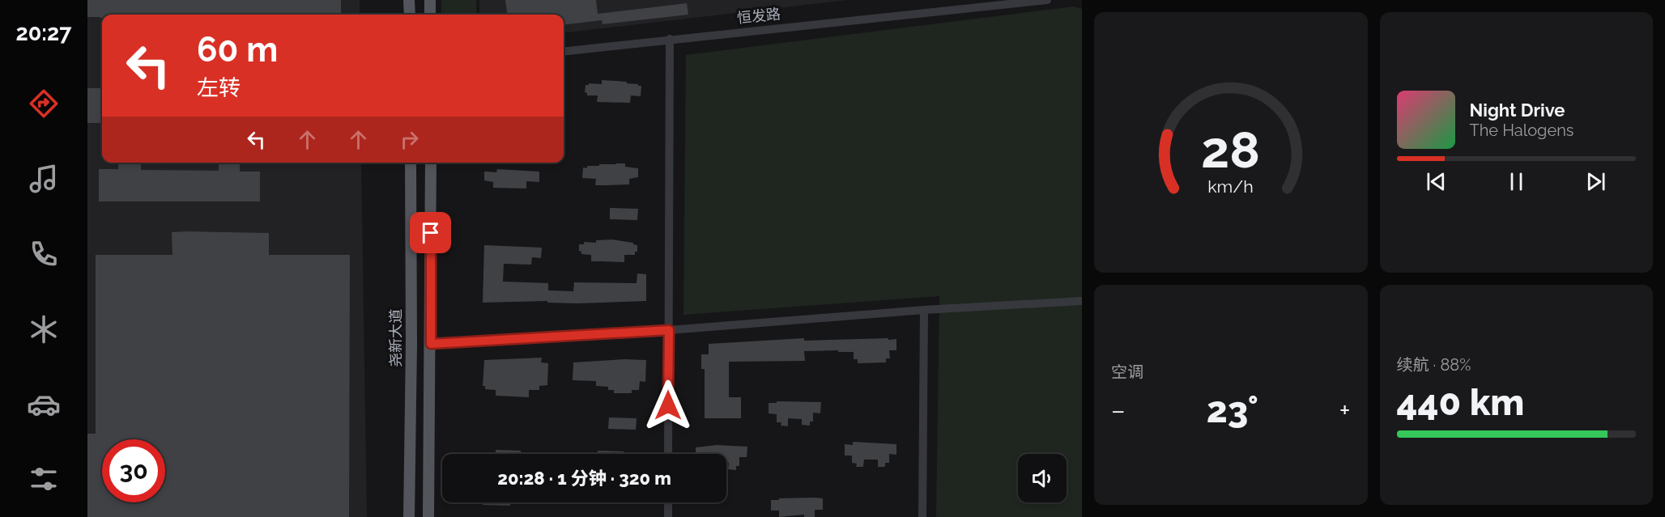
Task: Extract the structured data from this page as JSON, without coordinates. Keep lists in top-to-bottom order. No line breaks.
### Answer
{"streets":{"main road":["尧新大道"],"street":["恒发路"]},"page":{"tabs":"20:27","turn":["60 m","左转"],"song":["Night Drive","The Halogens"],"tile":["空调",["续航 · 88%","440 km"]],"heat":["−","23°","+"],"limit":"30","trip":"20:28 · 1 分钟 · 320 m","gauge":["28","km/h"]}}
